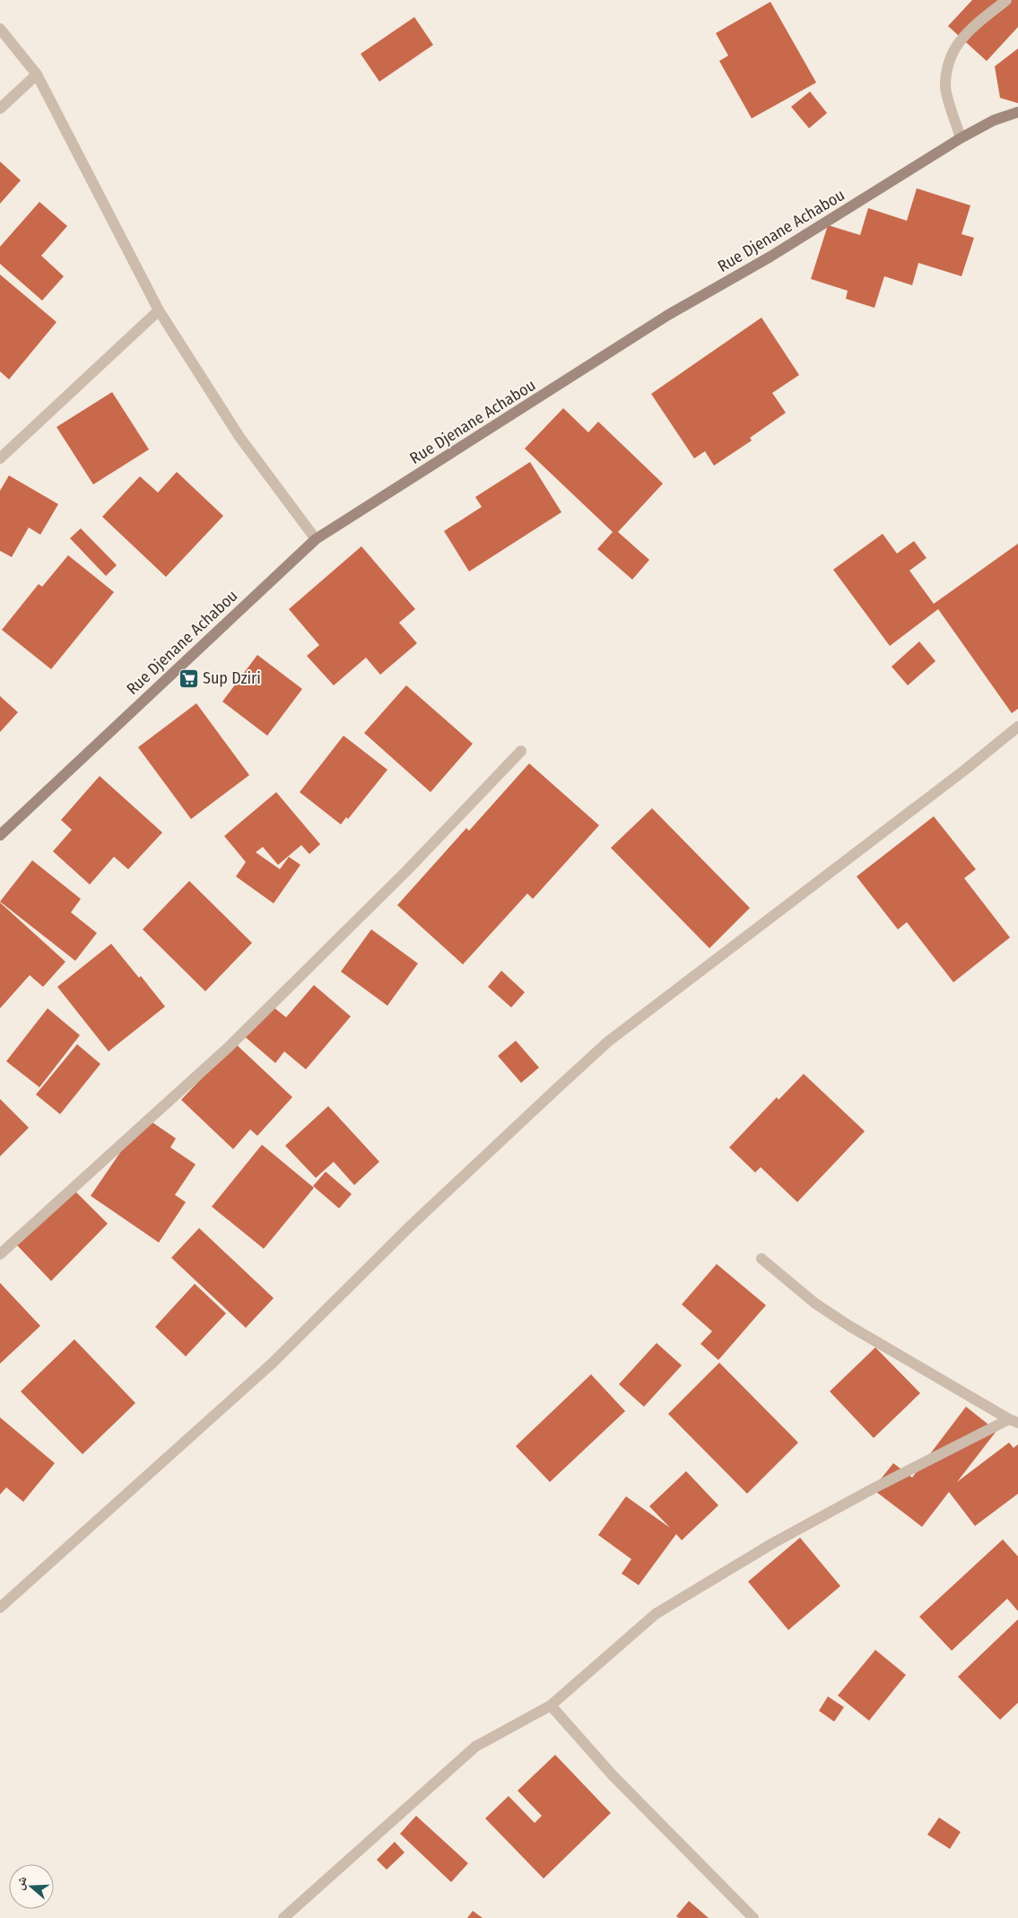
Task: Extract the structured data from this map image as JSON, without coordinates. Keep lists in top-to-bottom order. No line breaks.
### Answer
{"streets":{"main road":["Rue Djenane Achabou"]},"places":{"supermarket":["Sup Dziri"]},"north":"left"}
